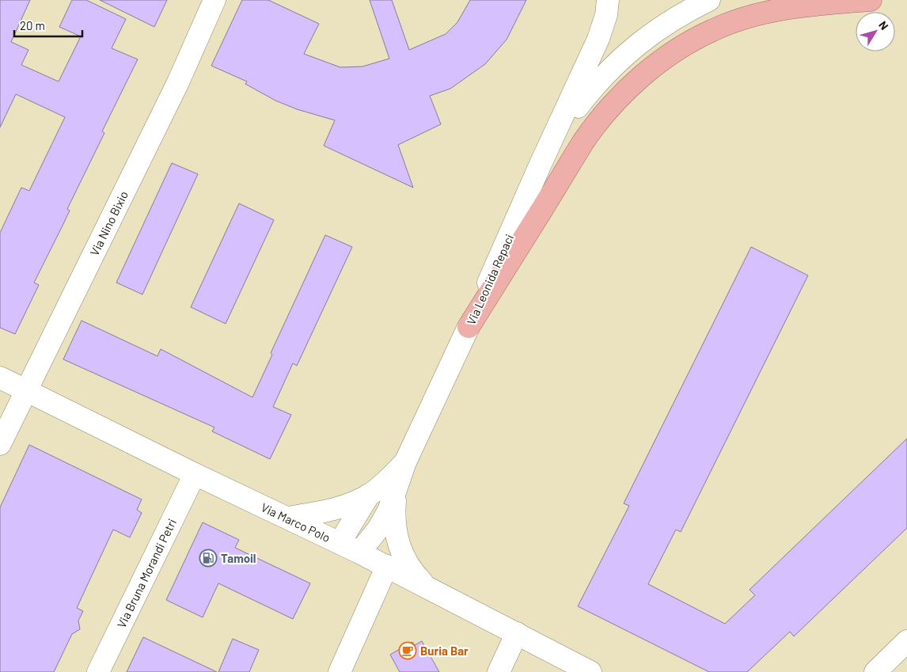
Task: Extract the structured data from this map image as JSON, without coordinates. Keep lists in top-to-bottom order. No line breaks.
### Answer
{"streets":{"street":["Via Nino Bixio","Via Leonida Repaci","Via Marco Polo","Via Bruna Morandi Petri"]},"crossings":[["Via Nino Bixio","Via Marco Polo"],["Via Leonida Repaci","Via Marco Polo"],["Via Marco Polo","Via Bruna Morandi Petri"]],"places":{"fuel station":["Tamoil"],"cafe":["Buria Bar"]},"scale_bar":"20 m","north":"top right"}
